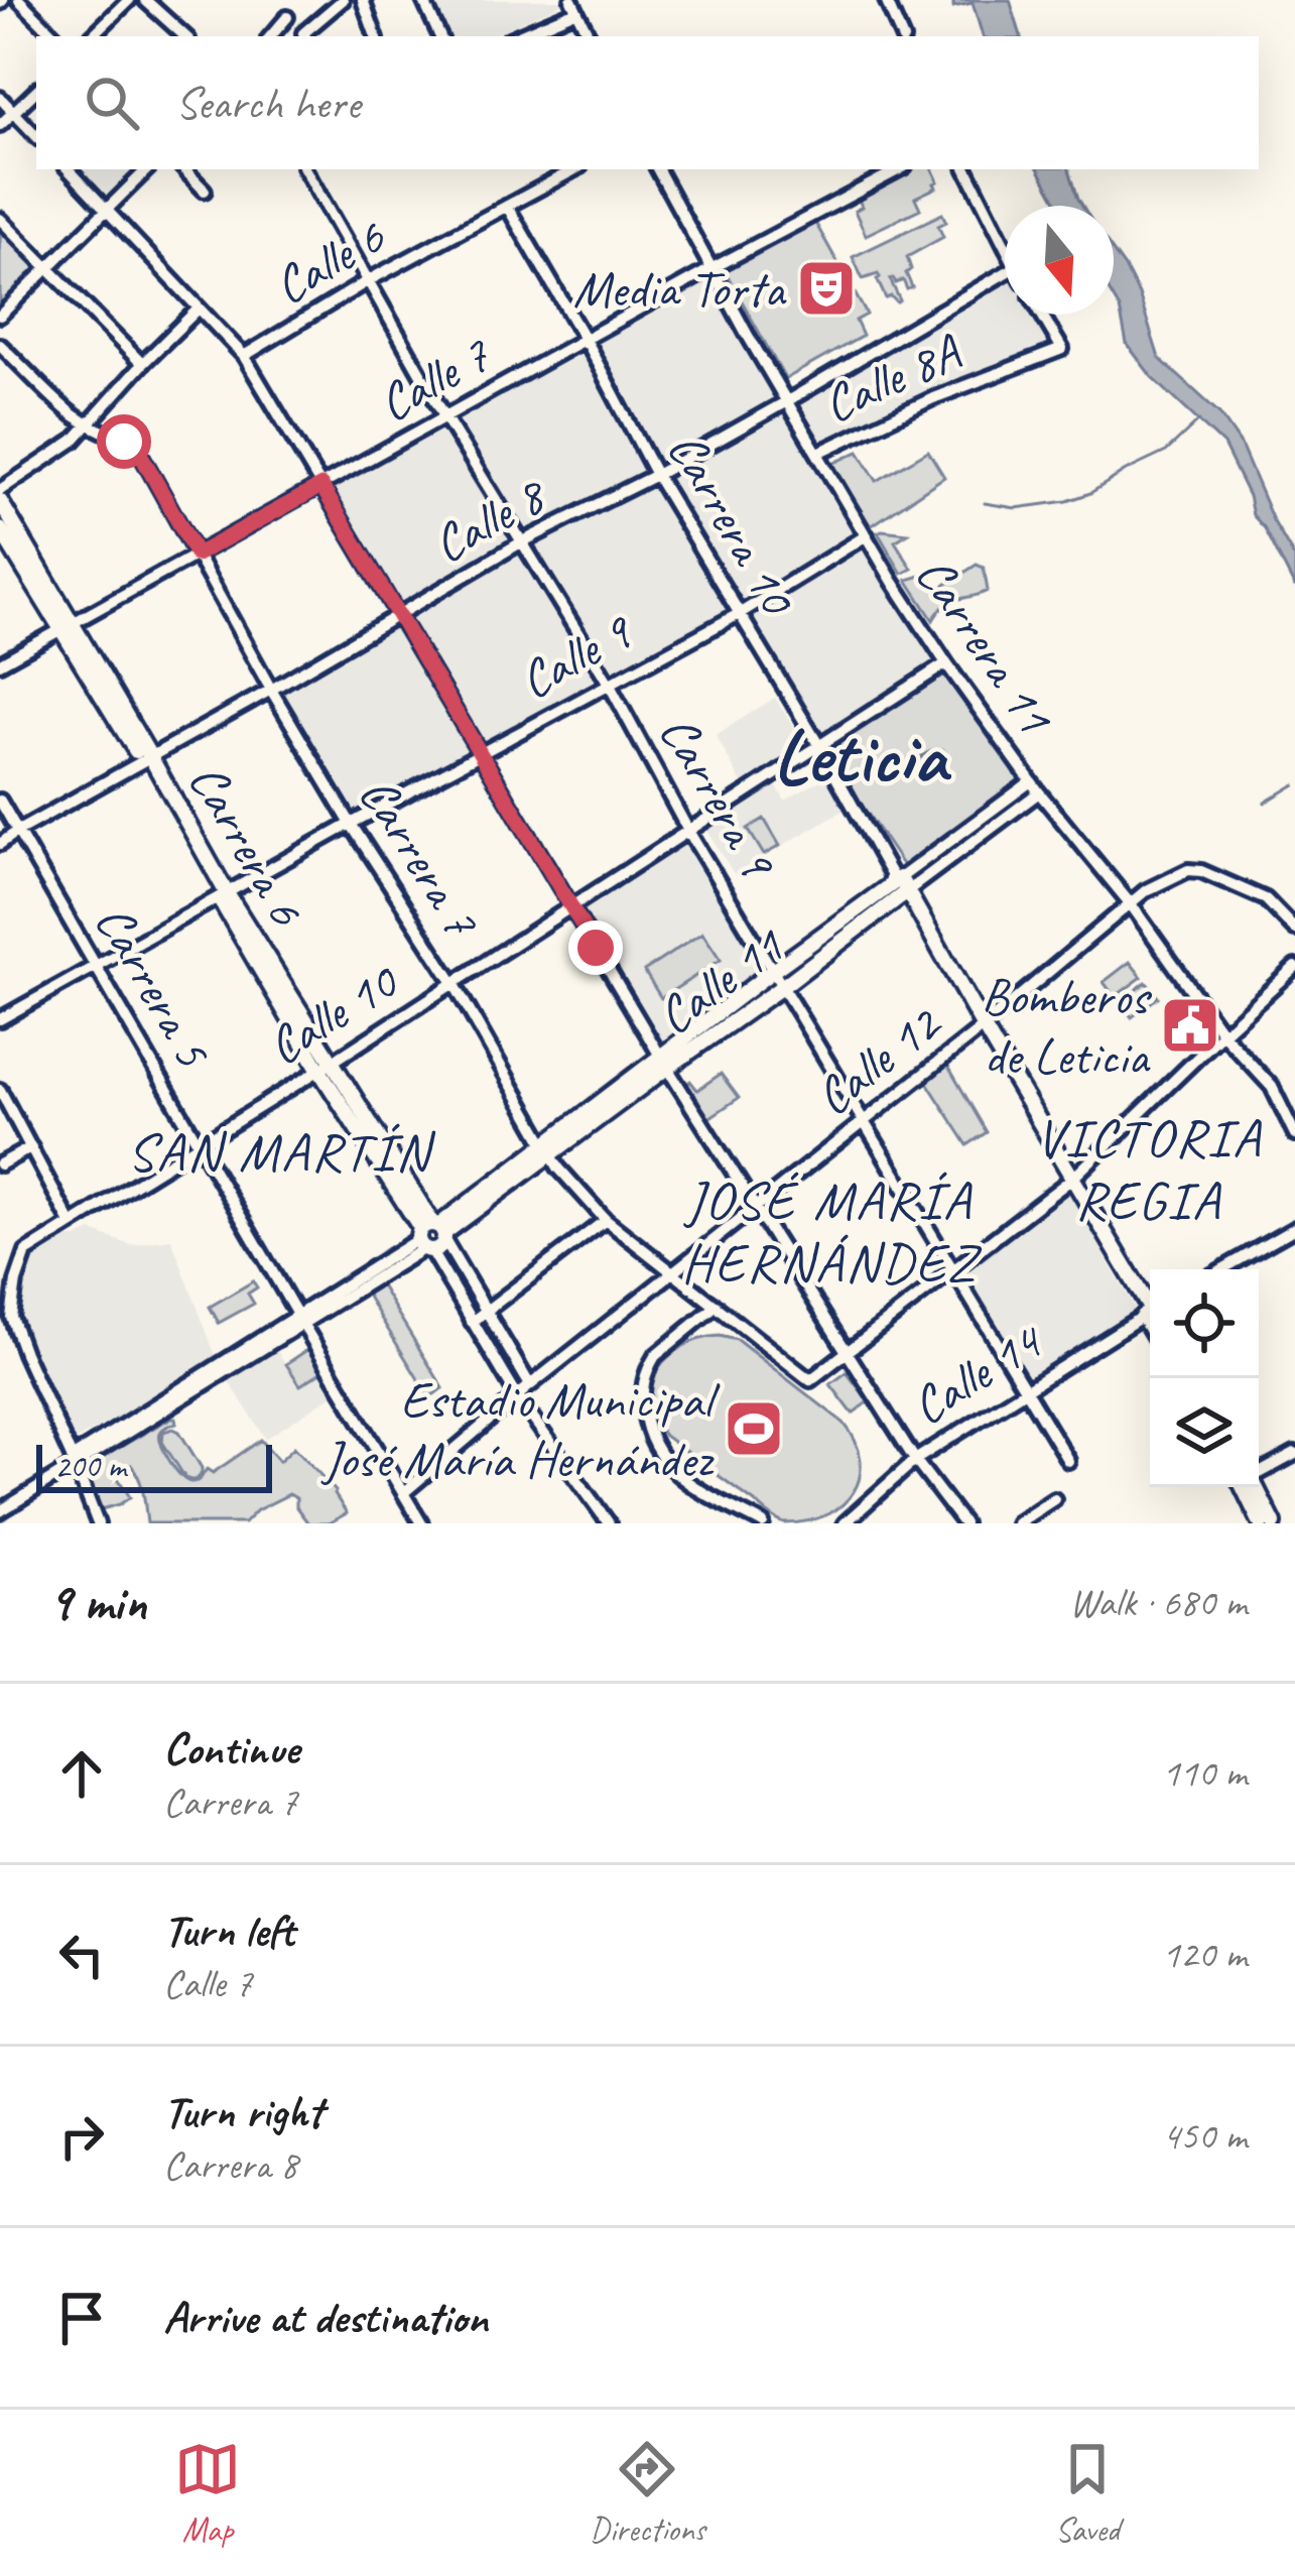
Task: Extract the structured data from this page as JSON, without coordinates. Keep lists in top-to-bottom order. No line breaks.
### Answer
{"streets":{"main road":["Carrera 10","Carrera 6","Calle 11"],"street":["Calle 6","Calle 8A","Calle 7","Calle 8","Carrera 11","Calle 9","Carrera 9","Carrera 7","Carrera 5","Calle 10","Calle 12","Calle 14"]},"crossings":[["Calle 6","Carrera 10"],["Calle 6","Carrera 9"],["Calle 8A","Carrera 11"],["Calle 7","Carrera 10"],["Calle 7","Carrera 11"],["Calle 7","Carrera 9"],["Calle 7","Carrera 6"],["Calle 7","Carrera 7"],["Calle 8","Carrera 10"],["Calle 8","Carrera 11"],["Calle 8","Carrera 9"],["Calle 8","Carrera 6"],["Calle 8","Carrera 7"],["Calle 8","Carrera 5"],["Carrera 10","Calle 9"],["Carrera 10","Calle 11"],["Carrera 10","Calle 10"],["Carrera 10","Calle 12"],["Carrera 11","Calle 9"],["Carrera 11","Calle 11"],["Carrera 11","Calle 10"],["Carrera 11","Calle 12"],["Calle 9","Carrera 9"],["Calle 9","Carrera 6"],["Calle 9","Carrera 7"],["Calle 9","Carrera 5"],["Carrera 9","Calle 11"],["Carrera 9","Calle 10"],["Carrera 9","Calle 12"],["Carrera 9","Calle 14"],["Carrera 6","Calle 11"],["Carrera 6","Calle 10"],["Carrera 6","Calle 12"],["Carrera 7","Calle 11"],["Carrera 7","Calle 10"],["Carrera 7","Calle 12"],["Calle 11","Carrera 5"],["Calle 11","Calle 10"],["Carrera 5","Calle 10"],["Carrera 5","Calle 12"]],"districts":["Leticia","VICTORIA REGIA","SAN MARTÍN","JOSÉ MARÍA HERNÁNDEZ"],"places":{"theatre":["Media Torta"],"public building":["Bomberos de Leticia"],"sports":["Estadio Municipal José María Hernández"]},"scale_bar":"200 m","north":"bottom","page":{"search":"Search here","scale":"200 m","heading":["9 min","Walk · 680 m"],"list":[["Continue","Carrera 7","110 m"],["Turn left","Calle 7","120 m"],["Turn right","Carrera 8","450 m"],"Arrive at destination"],"nav":["Map","Directions","Saved"]}}
